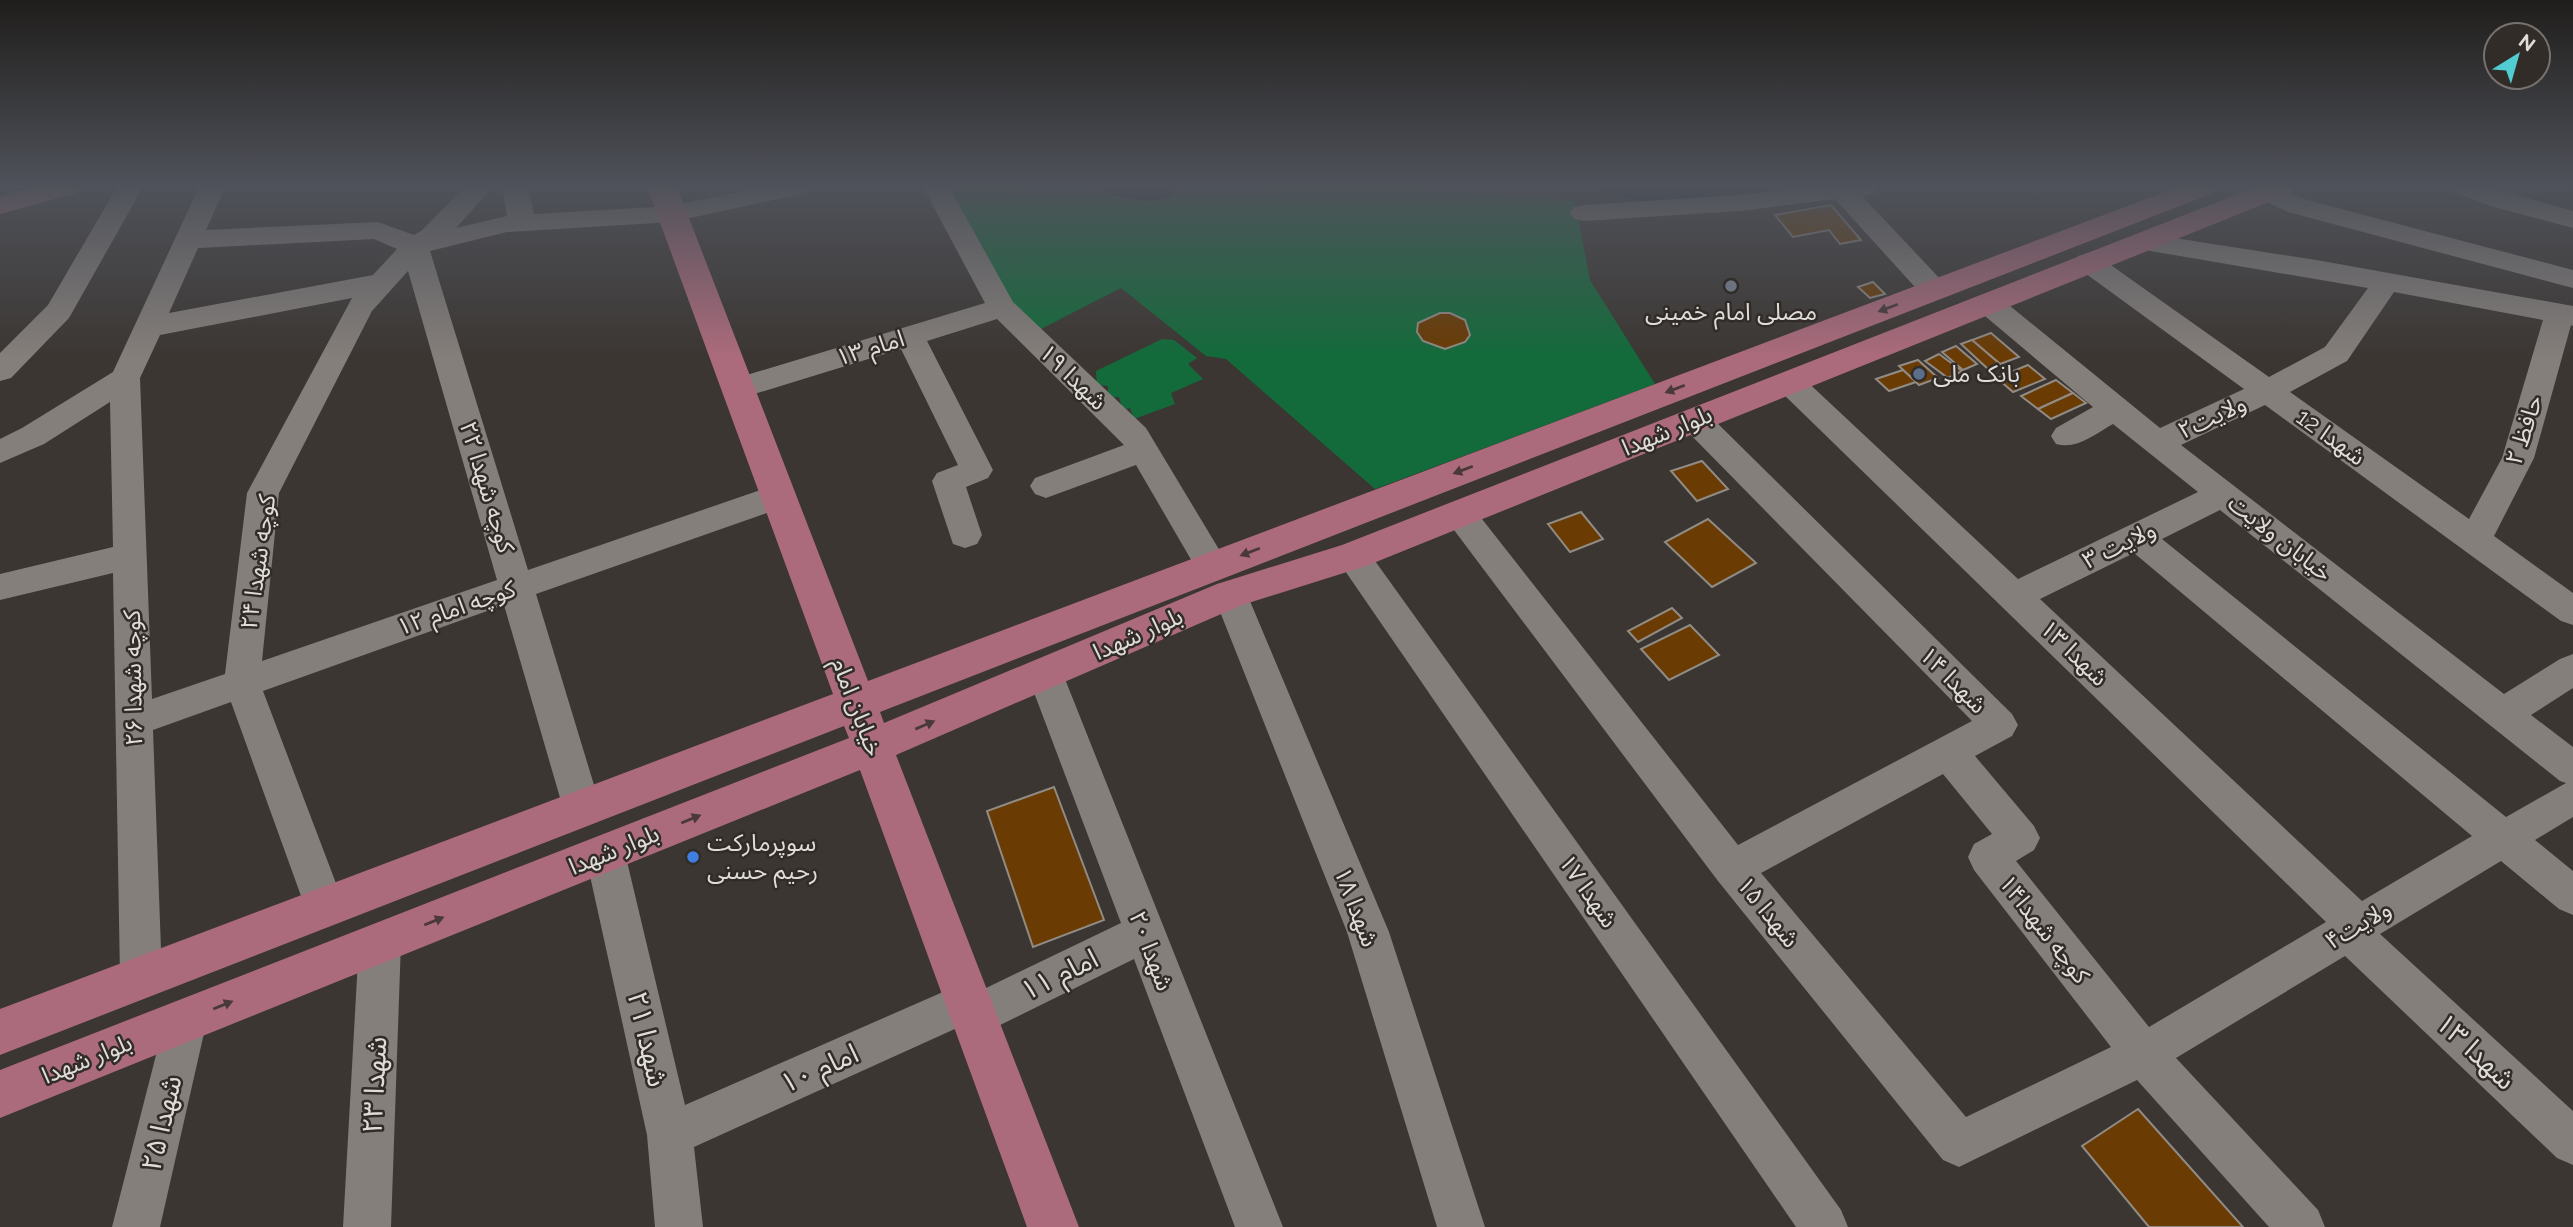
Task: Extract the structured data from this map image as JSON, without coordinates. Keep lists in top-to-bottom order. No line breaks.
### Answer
{"streets":{"main road":["بلوار شهدا","خیابان امام"],"street":["امام ۱۳","شهدا ۱۹","ولایت۲","حافظ ۲","شهدا 12","کوچه شهدا ۲۲","خیابان ولایت","ولایت ۳","کوچه شهدا ۲۴","کوچه امام ۱۲","شهدا ۱۳","کوچه شهدا ۲۶","شهدا ۱۴","شهدا ۱۷","شهدا ۱۸","شهدا ۱۵","ولایت۴","کوچه شهدا۱۴","شهدا ۲۰","امام ۱۱","شهدا ۲۱","امام ۱۰","شهدا ۲۳","شهدا ۲۵"]},"crossings":[["امام ۱۳","شهدا ۱۹"],["امام ۱۳","خیابان امام"],["شهدا ۱۹","بلوار شهدا"],["شهدا ۱۹","شهدا ۱۸"],["ولایت۲","شهدا 12"],["ولایت۲","خیابان ولایت"],["حافظ ۲","شهدا 12"],["بلوار شهدا","شهدا 12"],["بلوار شهدا","کوچه شهدا ۲۲"],["بلوار شهدا","خیابان ولایت"],["بلوار شهدا","کوچه شهدا ۲۴"],["بلوار شهدا","شهدا ۱۳"],["بلوار شهدا","کوچه شهدا ۲۶"],["بلوار شهدا","شهدا ۱۴"],["بلوار شهدا","خیابان امام"],["بلوار شهدا","شهدا ۱۷"],["بلوار شهدا","شهدا ۱۸"],["بلوار شهدا","شهدا ۱۵"],["بلوار شهدا","شهدا ۲۰"],["بلوار شهدا","شهدا ۲۱"],["بلوار شهدا","شهدا ۲۳"],["بلوار شهدا","شهدا ۲۵"],["کوچه شهدا ۲۲","کوچه شهدا ۲۴"],["کوچه شهدا ۲۲","کوچه امام ۱۲"],["خیابان ولایت","ولایت ۳"],["ولایت ۳","شهدا ۱۳"],["کوچه شهدا ۲۴","کوچه امام ۱۲"],["کوچه امام ۱۲","کوچه شهدا ۲۶"],["کوچه امام ۱۲","خیابان امام"],["شهدا ۱۳","ولایت۴"],["شهدا ۱۴","شهدا ۱۵"],["شهدا ۱۴","کوچه شهدا۱۴"],["خیابان امام","امام ۱۱"],["خیابان امام","امام ۱۰"],["شهدا ۱۵","ولایت۴"],["شهدا ۱۵","کوچه شهدا۱۴"],["ولایت۴","کوچه شهدا۱۴"],["شهدا ۲۰","امام ۱۱"],["امام ۱۱","امام ۱۰"],["شهدا ۲۱","امام ۱۰"]],"places":["مصلی امام خمینی","بانک ملی","سوپرمارکت رحیم حسنی"],"north":"top right"}
